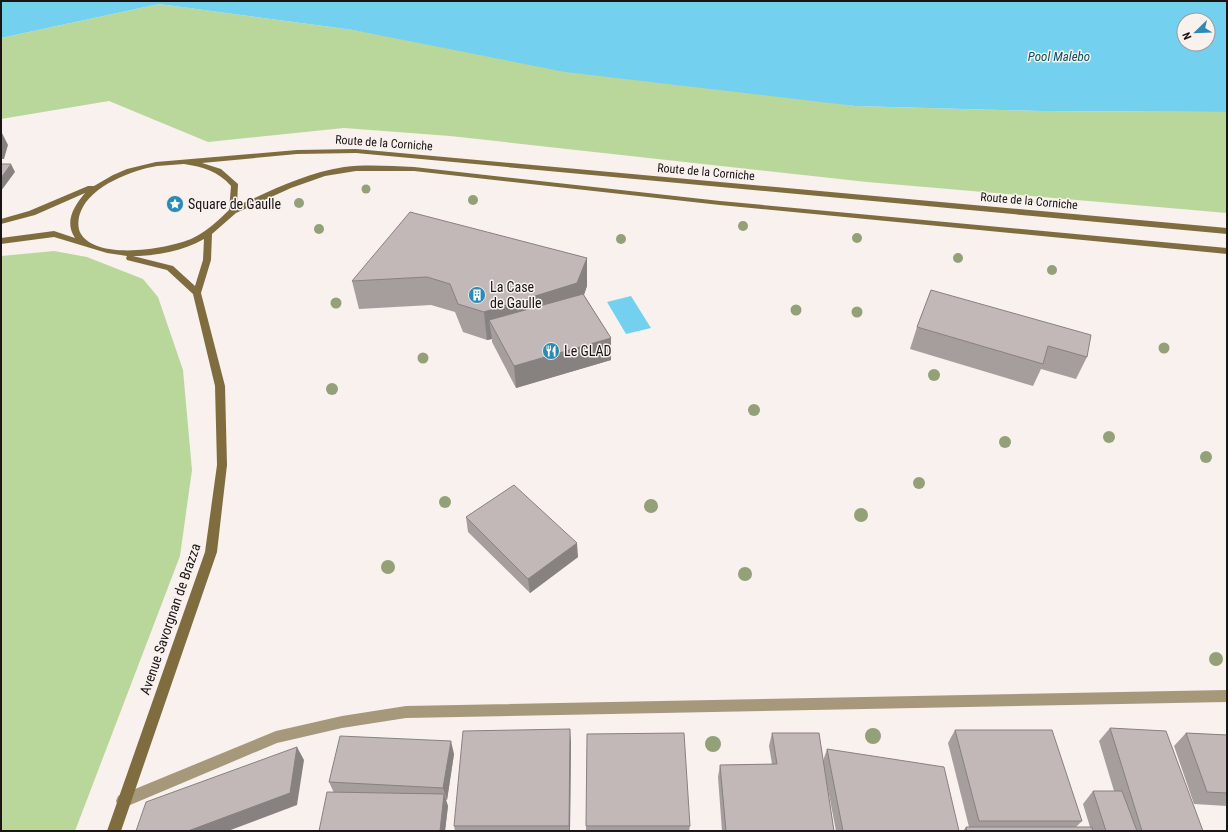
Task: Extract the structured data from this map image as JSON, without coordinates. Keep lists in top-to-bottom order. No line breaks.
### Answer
{"streets":{"main road":["Route de la Corniche","Avenue Savorgnan de Brazza"]},"water":["Pool Malebo"],"places":{"place":["Square de Gaulle"],"building":["La Case de Gaulle"],"restaurant":["Le GLAD"]},"north":"bottom left"}
